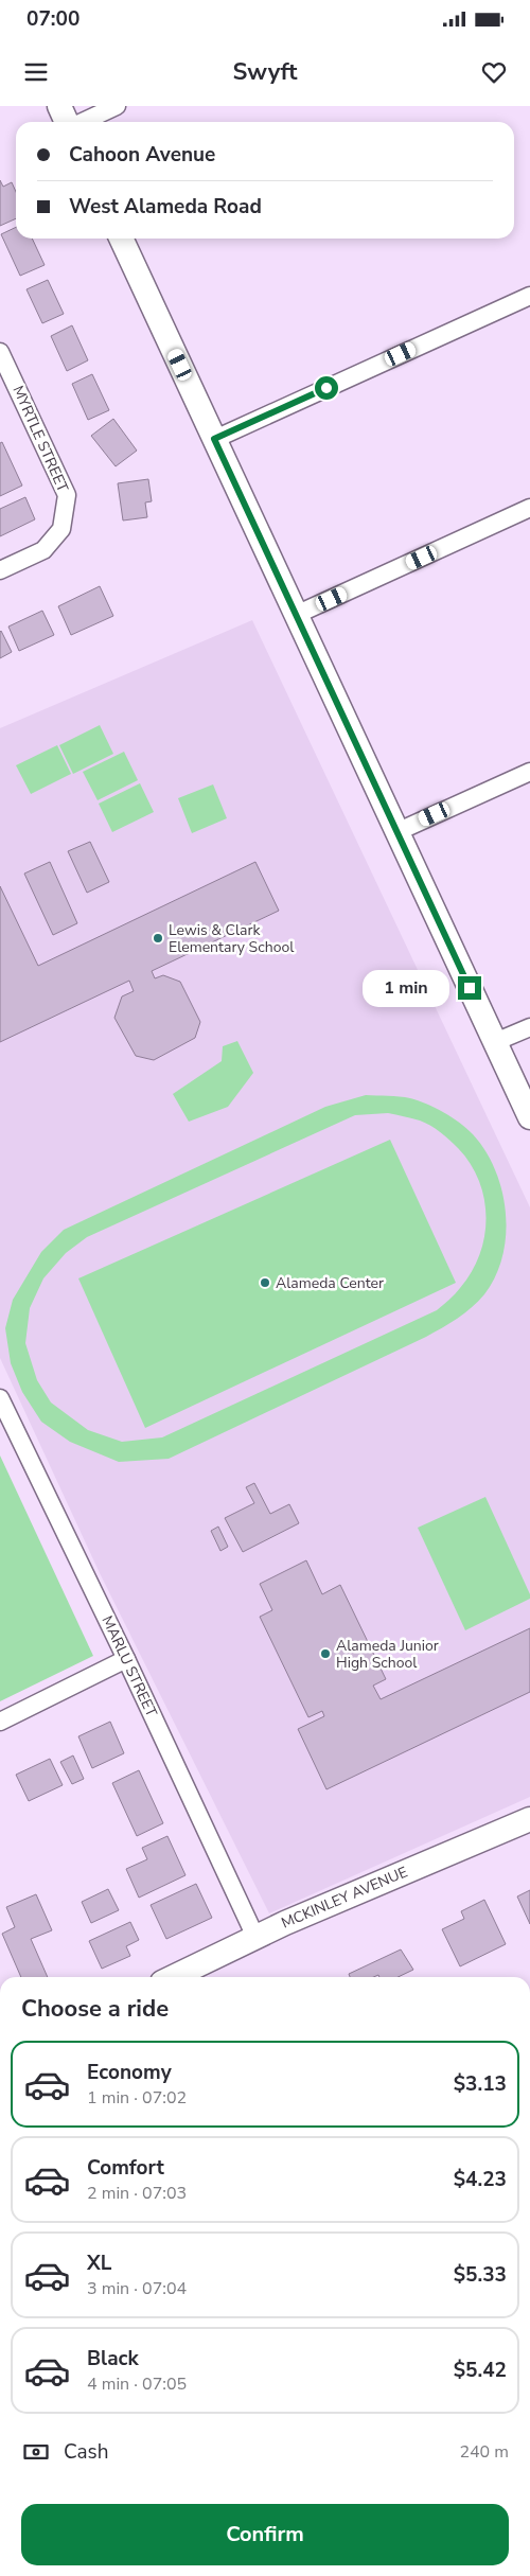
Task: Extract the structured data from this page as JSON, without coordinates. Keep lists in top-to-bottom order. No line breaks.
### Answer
{"streets":{"main road":["MCKINLEY AVENUE"],"street":["MYRTLE STREET","MARLU STREET"]},"crossings":[["MARLU STREET","MCKINLEY AVENUE"]],"places":["Lewis & Clark Elementary School","Alameda Center","Alameda Junior High School"],"page":{"status":"07:00","header":"Swyft","banner":["Cahoon Avenue","West Alameda Road"],"bubble":"1 min","heading":"Choose a ride","list":[{"name":"Economy","note":"1 min · 07:02","value":"$3.13"},{"name":"Comfort","note":"2 min · 07:03","value":"$4.23"},{"name":"XL","note":"3 min · 07:04","value":"$5.33"},{"name":"Black","note":"4 min · 07:05","value":"$5.42"}],"pay":["Cash","240 m"],"buttons":"Confirm"}}
